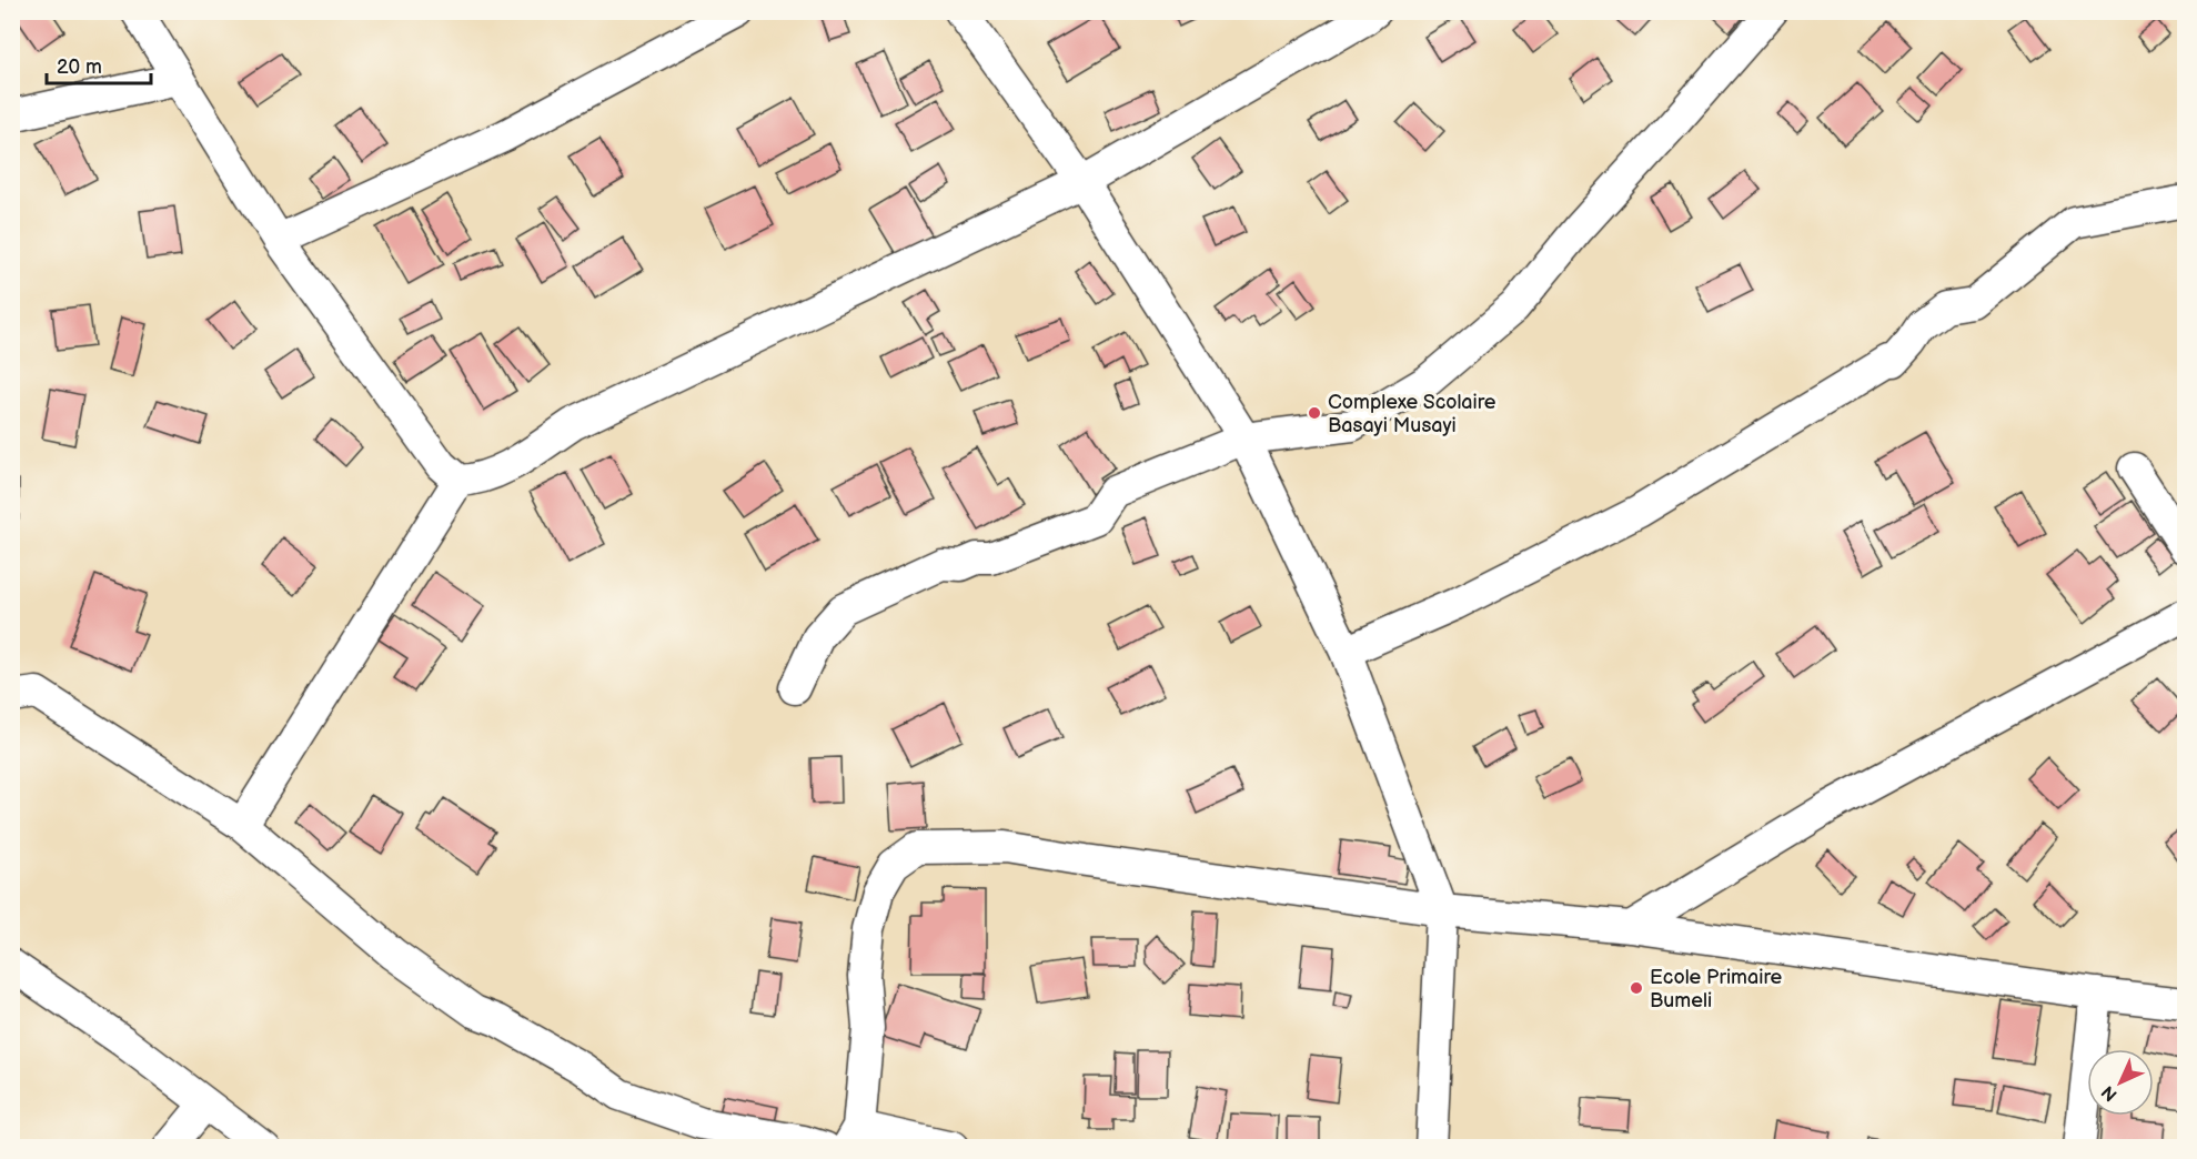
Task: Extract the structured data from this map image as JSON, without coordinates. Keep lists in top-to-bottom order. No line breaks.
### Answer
{"places":["Complexe Scolaire Basayi Musayi","Ecole Primaire Bumeli"],"scale_bar":"20 m","north":"bottom left"}
